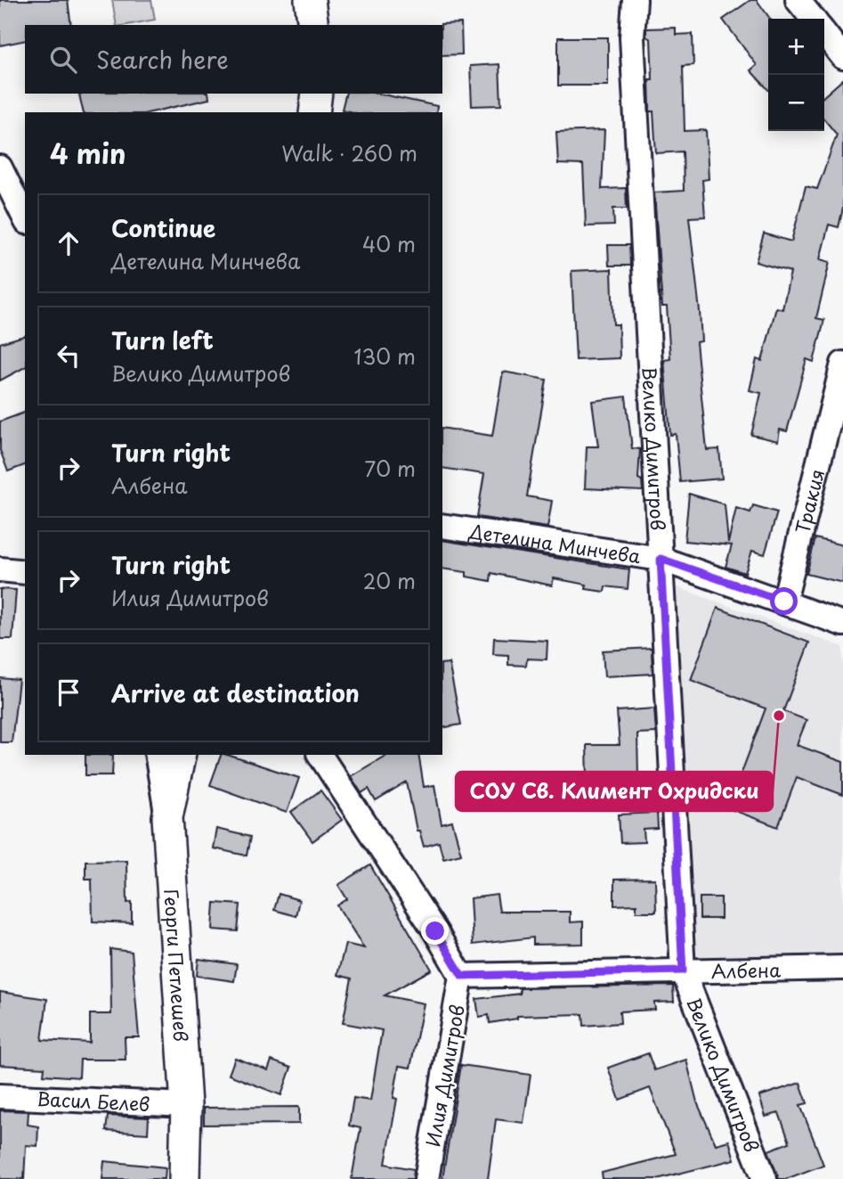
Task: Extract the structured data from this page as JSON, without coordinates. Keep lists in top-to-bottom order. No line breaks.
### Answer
{"streets":{"main road":["Георги Петлешев"],"street":["Велико Димитров","Тракия","Детелина Минчева","Албена","Илия Димитров","Васил Белев"]},"crossings":[["Велико Димитров","Детелина Минчева"],["Велико Димитров","Албена"],["Тракия","Детелина Минчева"],["Георги Петлешев","Васил Белев"],["Албена","Илия Димитров"]],"places":["СОУ Св. Климент Охридски"],"page":{"map_buttons":["+","−"],"search":"Search here","heading":["4 min","Walk · 260 m"],"list":[["Continue","Детелина Минчева","40 m"],["Turn left","Велико Димитров","130 m"],["Turn right","Албена","70 m"],["Turn right","Илия Димитров","20 m"],"Arrive at destination"]}}
